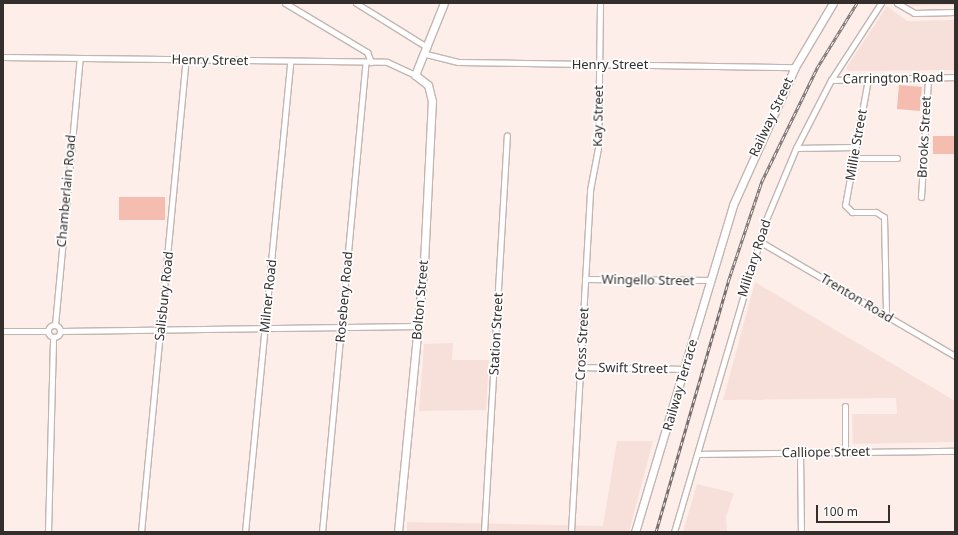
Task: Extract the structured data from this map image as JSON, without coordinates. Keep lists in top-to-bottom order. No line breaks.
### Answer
{"streets":{"main road":["Railway Street","Bolton Street","Railway Terrace"],"street":["Henry Street","Carrington Road","Kay Street","Brooks Street","Millie Street","Chamberlain Road","Military Road","Wingello Street","Salisbury Road","Milner Road","Rosebery Road","Trenton Road","Station Street","Cross Street","Swift Street","Calliope Street"]},"crossings":[["Henry Street","Kay Street"],["Henry Street","Railway Street"],["Henry Street","Chamberlain Road"],["Henry Street","Salisbury Road"],["Henry Street","Milner Road"],["Henry Street","Rosebery Road"],["Henry Street","Bolton Street"],["Carrington Road","Brooks Street"],["Carrington Road","Millie Street"],["Carrington Road","Military Road"],["Kay Street","Cross Street"],["Railway Street","Railway Terrace"],["Millie Street","Trenton Road"],["Military Road","Trenton Road"],["Military Road","Calliope Street"],["Wingello Street","Cross Street"],["Wingello Street","Railway Terrace"],["Cross Street","Swift Street"],["Swift Street","Railway Terrace"]],"scale_bar":"100 m"}
